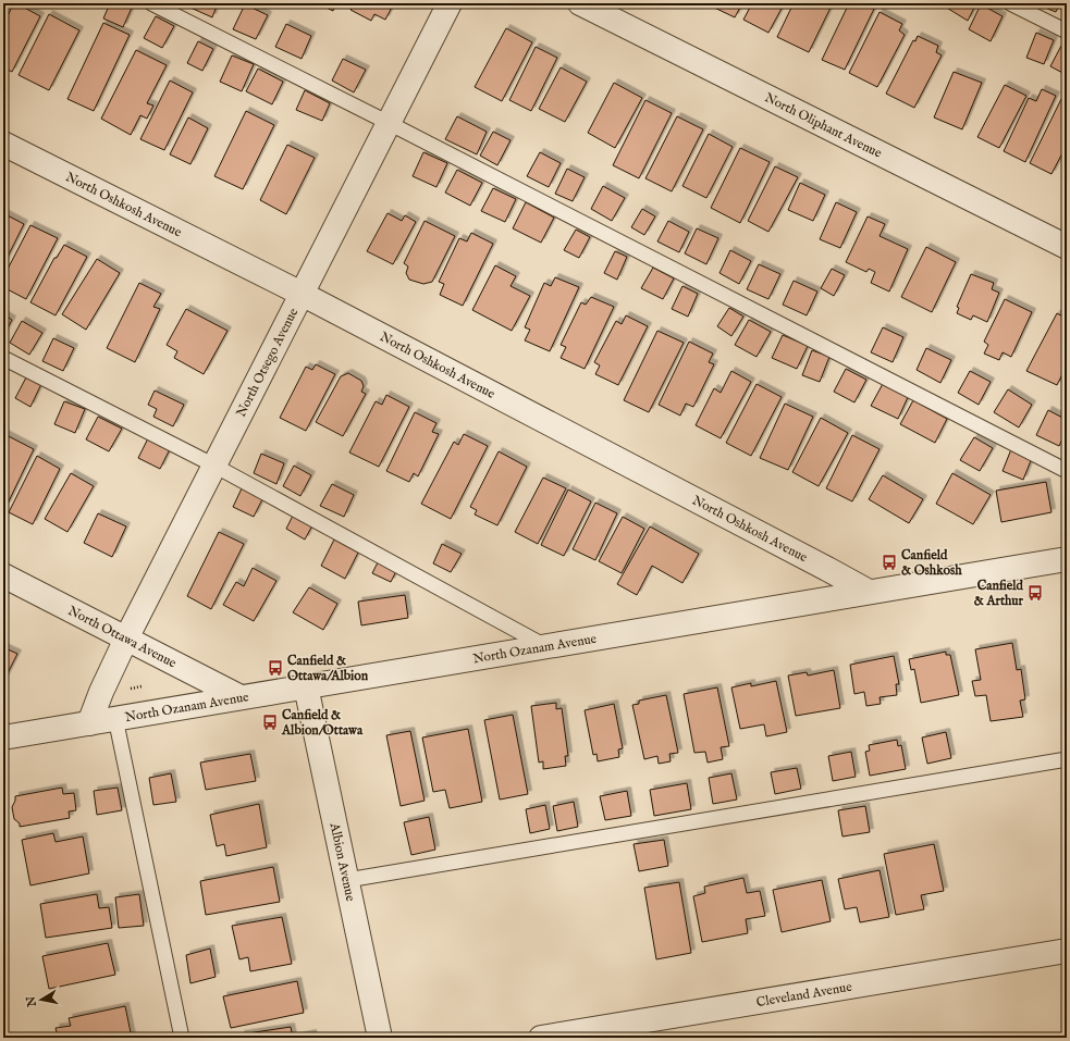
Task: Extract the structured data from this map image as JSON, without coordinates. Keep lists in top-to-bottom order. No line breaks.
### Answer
{"streets":{"street":["North Oliphant Avenue","North Oshkosh Avenue","North Otsego Avenue","North Ottawa Avenue","North Ozanam Avenue","Albion Avenue","Cleveland Avenue"]},"crossings":[["North Oshkosh Avenue","North Otsego Avenue"],["North Oshkosh Avenue","North Ozanam Avenue"],["North Otsego Avenue","North Ottawa Avenue"],["North Otsego Avenue","North Ozanam Avenue"],["North Ottawa Avenue","North Ozanam Avenue"],["North Ozanam Avenue","Albion Avenue"]],"places":{"bus stop":["Canfield & Oshkosh","Canfield & Arthur","Canfield & Ottawa/Albion","Canfield & Albion/Ottawa"]},"north":"left"}
